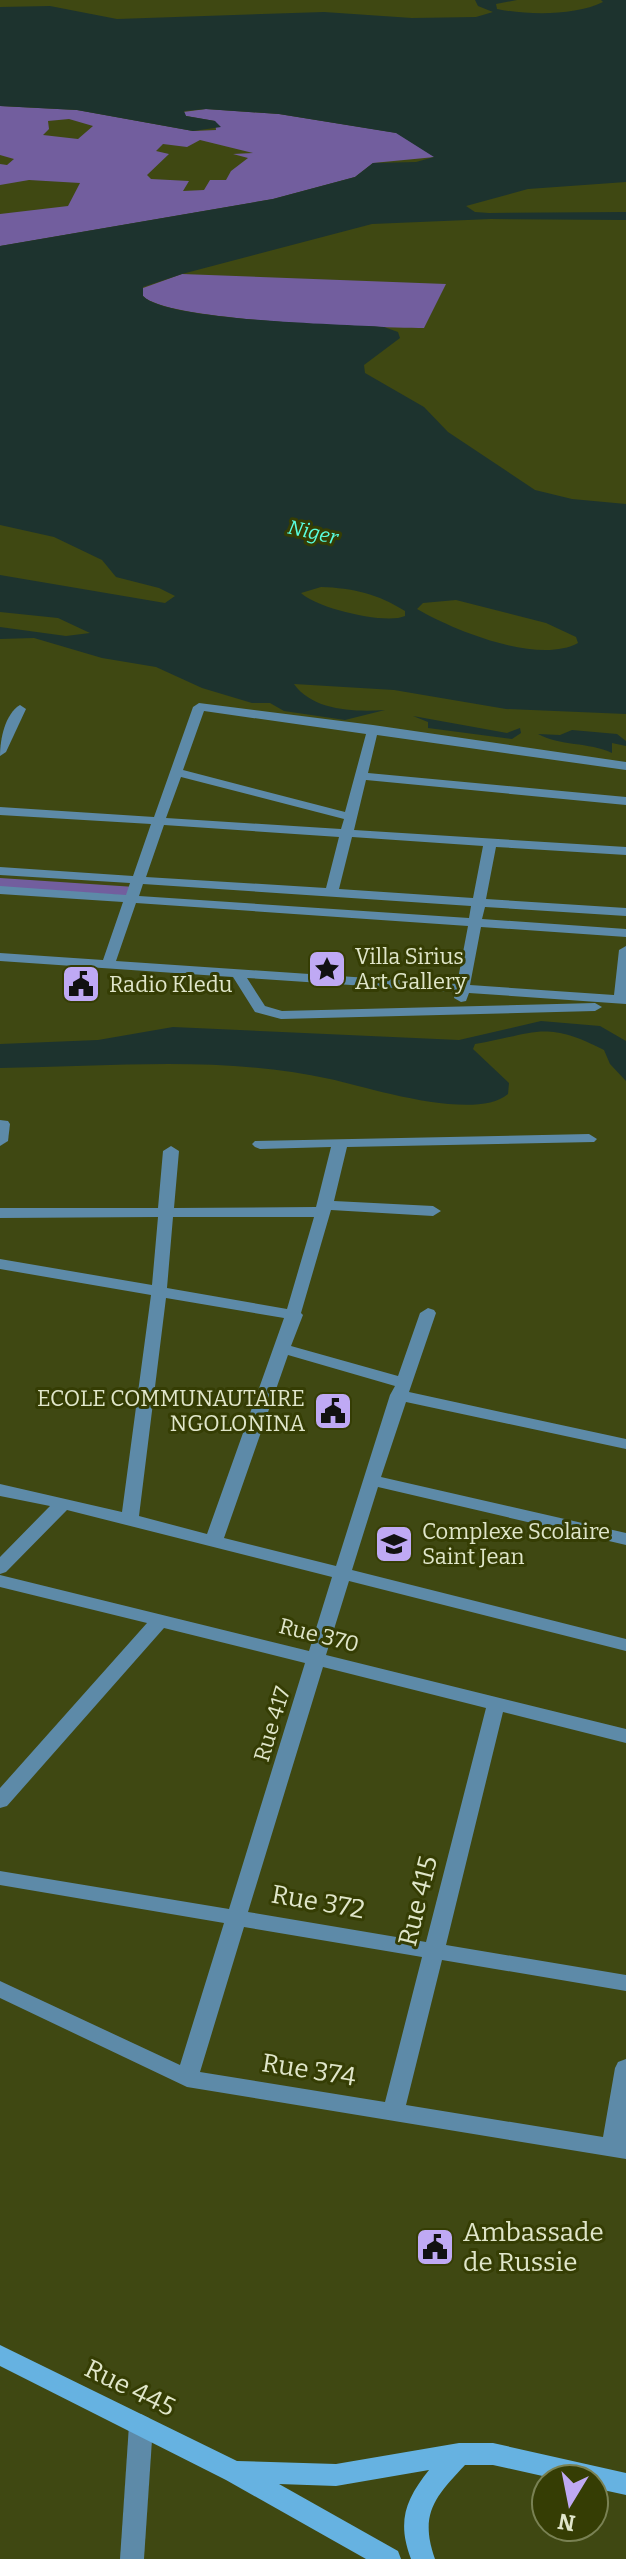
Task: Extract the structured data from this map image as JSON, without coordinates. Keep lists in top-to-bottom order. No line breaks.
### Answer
{"streets":{"street":["Rue 370","Rue 417","Rue 415","Rue 372","Rue 374","Rue 445"]},"crossings":[["Rue 370","Rue 417"],["Rue 370","Rue 415"],["Rue 417","Rue 372"],["Rue 417","Rue 374"],["Rue 415","Rue 372"],["Rue 415","Rue 374"]],"water":["Niger"],"places":{"place":["Villa Sirius Art Gallery"],"public building":["Radio Kledu","ECOLE COMMUNAUTAIRE NGOLONINA","Ambassade de Russie"],"school or university":["Complexe Scolaire Saint Jean"]},"north":"bottom"}
